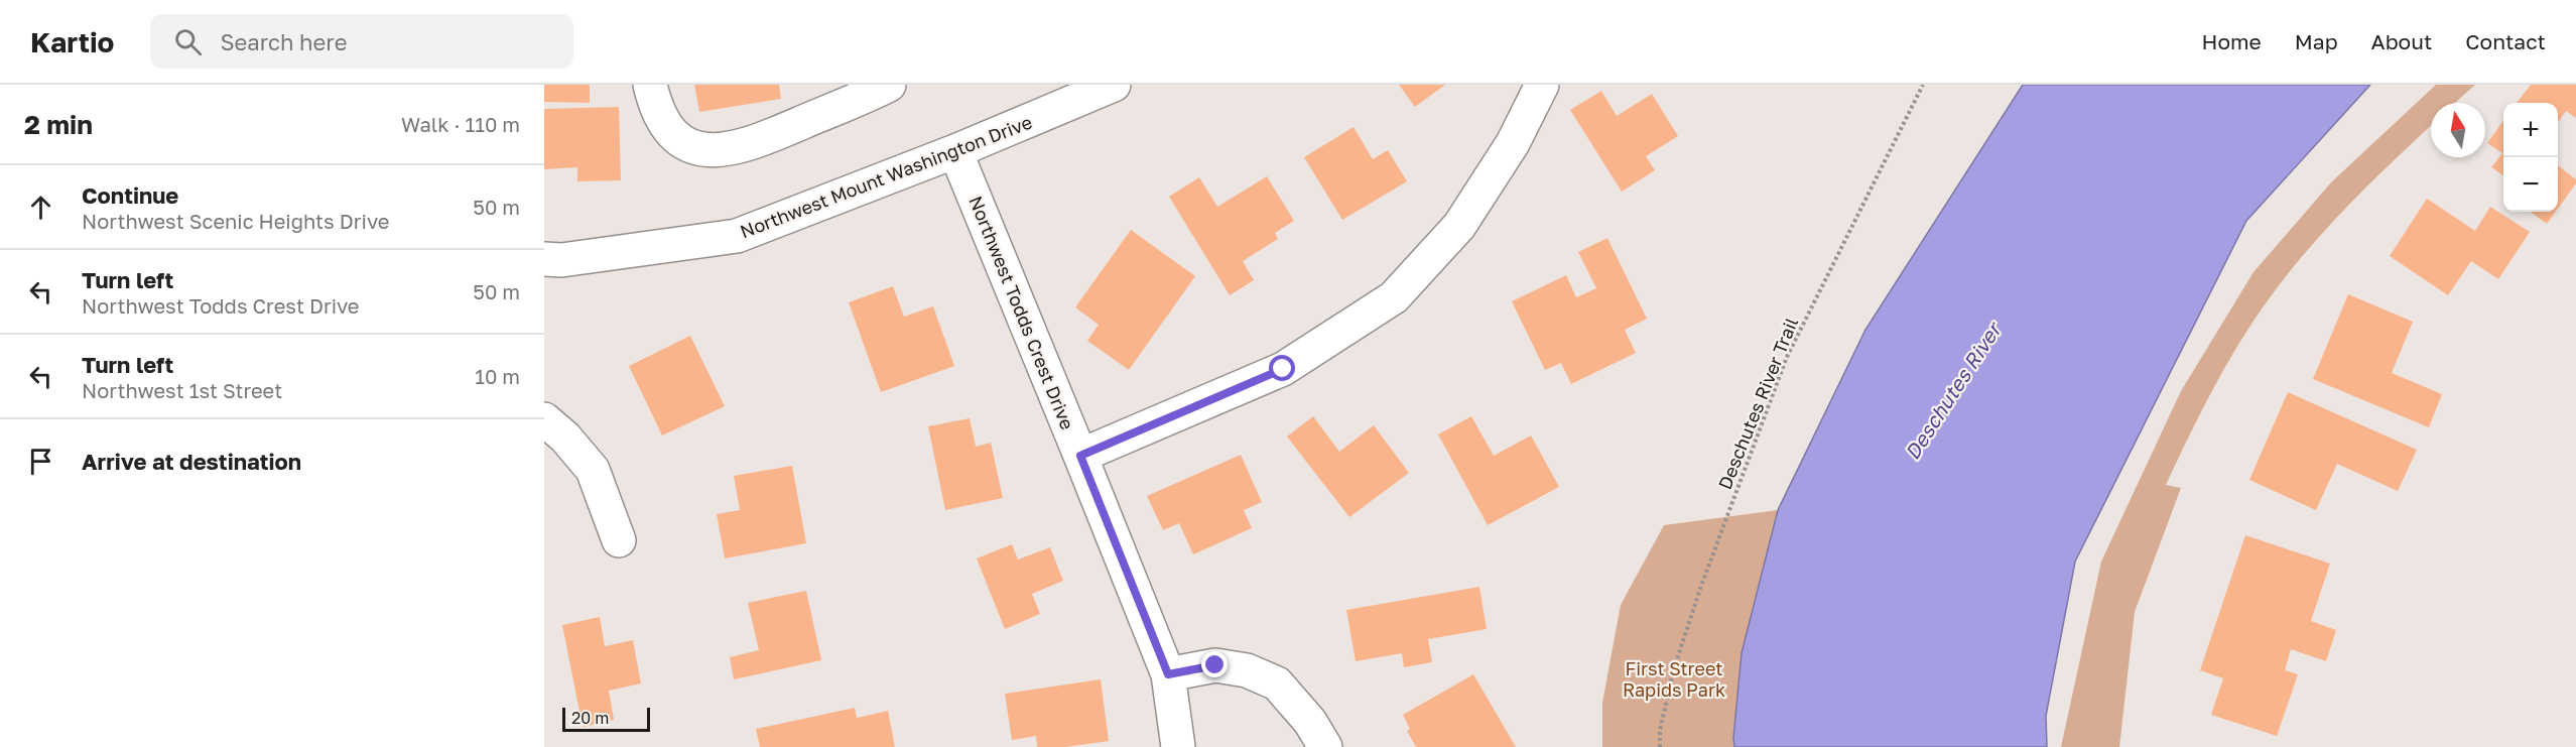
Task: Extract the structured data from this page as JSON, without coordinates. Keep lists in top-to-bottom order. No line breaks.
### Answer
{"streets":{"street":["Northwest Mount Washington Drive","Northwest Todds Crest Drive"],"path":["Deschutes River Trail"]},"crossings":[["Northwest Mount Washington Drive","Northwest Todds Crest Drive"]],"water":["Deschutes River"],"parks":["First Street Rapids Park"],"scale_bar":"20 m","north":"top","page":{"header":"Kartio","search":"Search here","nav":["Home","Map","About","Contact"],"heading":["2 min","Walk · 110 m"],"map_buttons":["+","−"],"list":[["Continue","Northwest Scenic Heights Drive","50 m"],["Turn left","Northwest Todds Crest Drive","50 m"],["Turn left","Northwest 1st Street","10 m"],"Arrive at destination"],"scale":"20 m"}}
